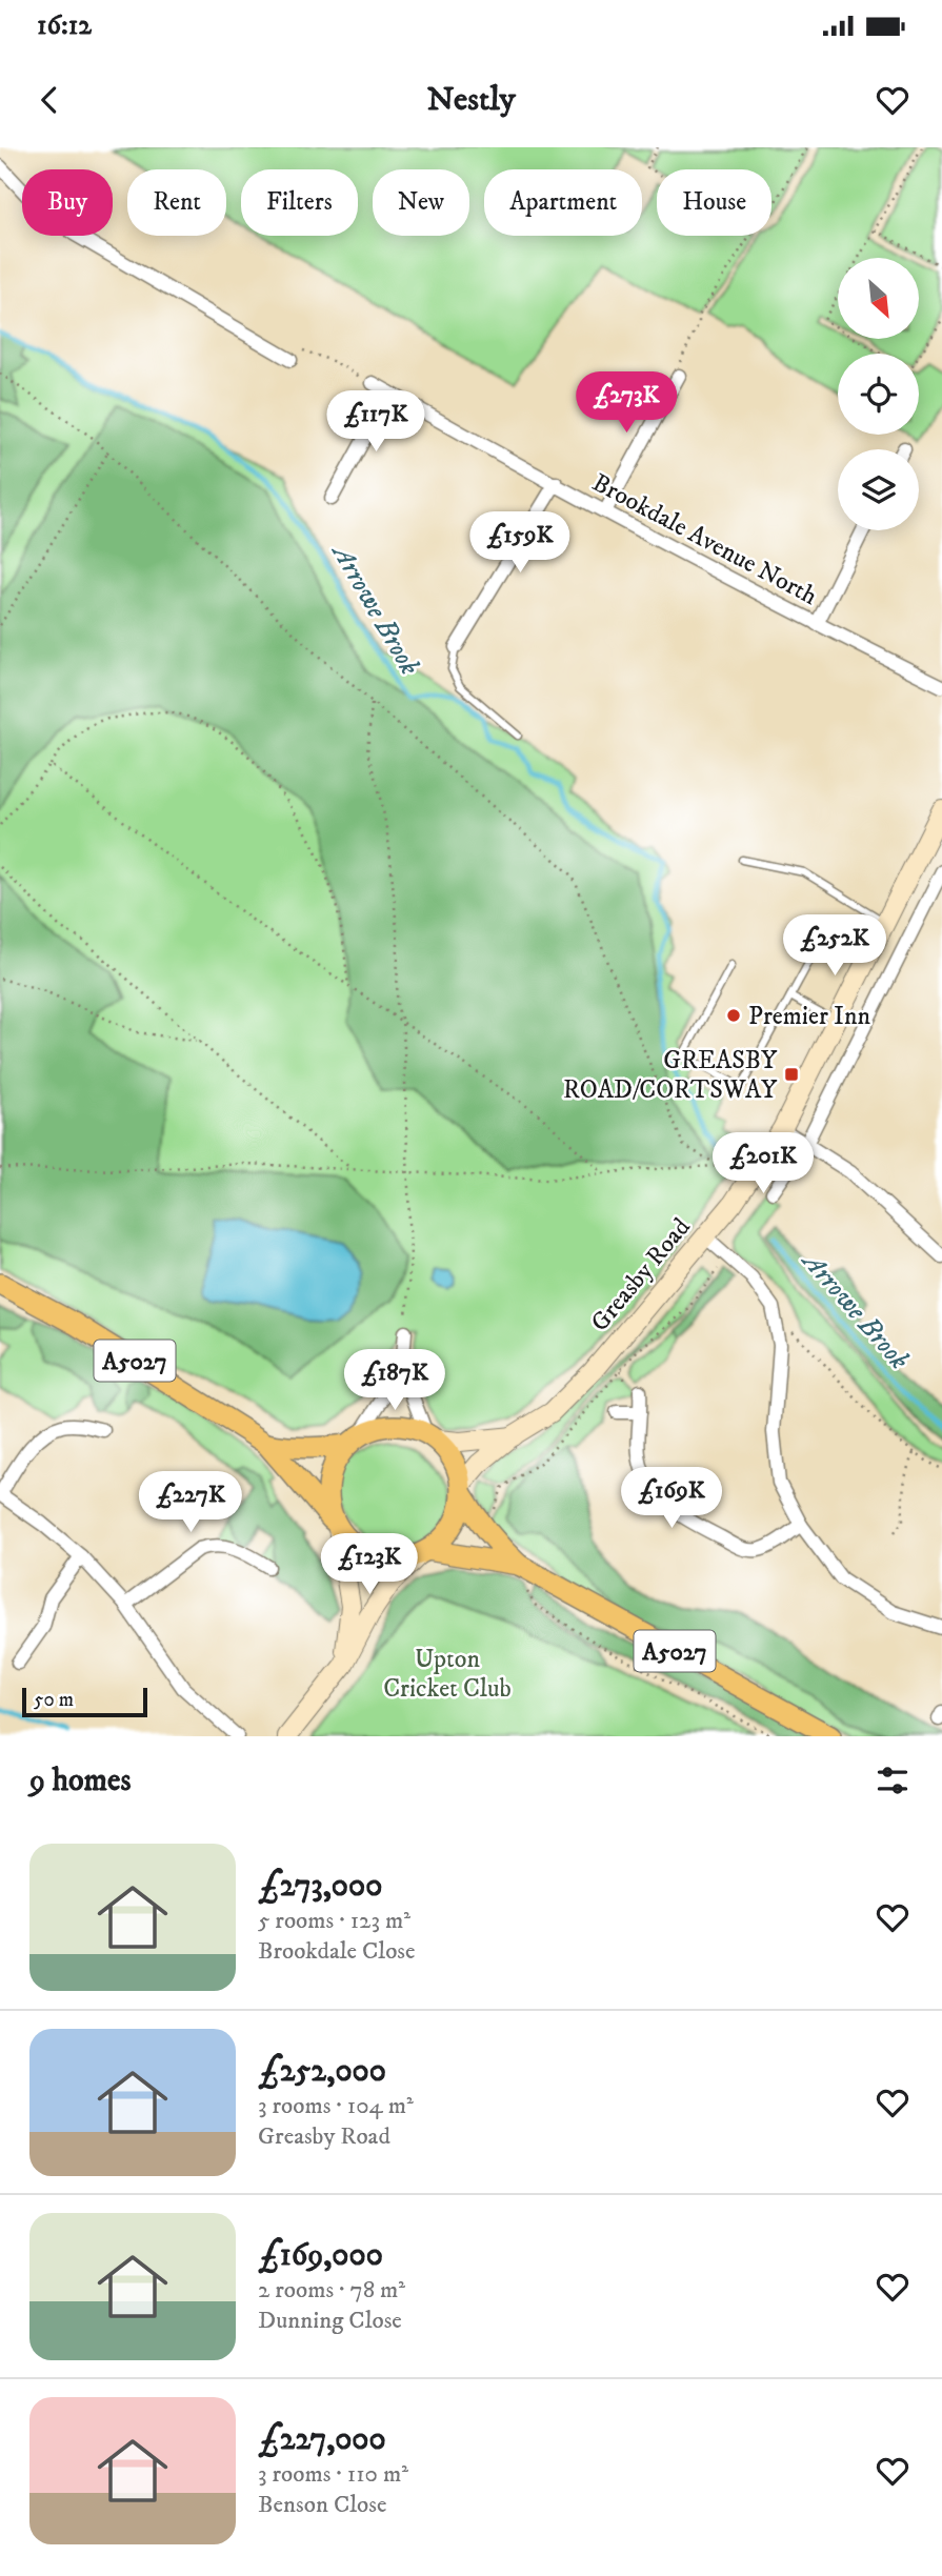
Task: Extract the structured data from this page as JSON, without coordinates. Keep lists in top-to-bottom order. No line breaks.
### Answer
{"streets":{"main road":["Greasby Road","A5027"],"street":["Brookdale Avenue North"]},"crossings":[["Greasby Road","A5027"]],"water":["Arrowe Brook"],"parks":["Upton Cricket Club"],"places":{"other":["Premier Inn"],"transit":["GREASBY ROAD/CORTSWAY"]},"scale_bar":"50 m","north":"bottom right","page":{"status":"16:12","header":"Nestly","chip":["Buy","Rent","Filters","New","Apartment","House"],"price":["£273K","£117K","£159K","£252K","£201K","£187K","£169K","£227K","£123K"],"scale":"50 m","heading":"9 homes","list":[{"name":"£273,000","note":"5 rooms · 123 m² · Brookdale Close"},{"name":"£252,000","note":"3 rooms · 104 m² · Greasby Road"},{"name":"£169,000","note":"2 rooms · 78 m² · Dunning Close"},{"name":"£227,000","note":"3 rooms · 110 m² · Benson Close"}]}}
